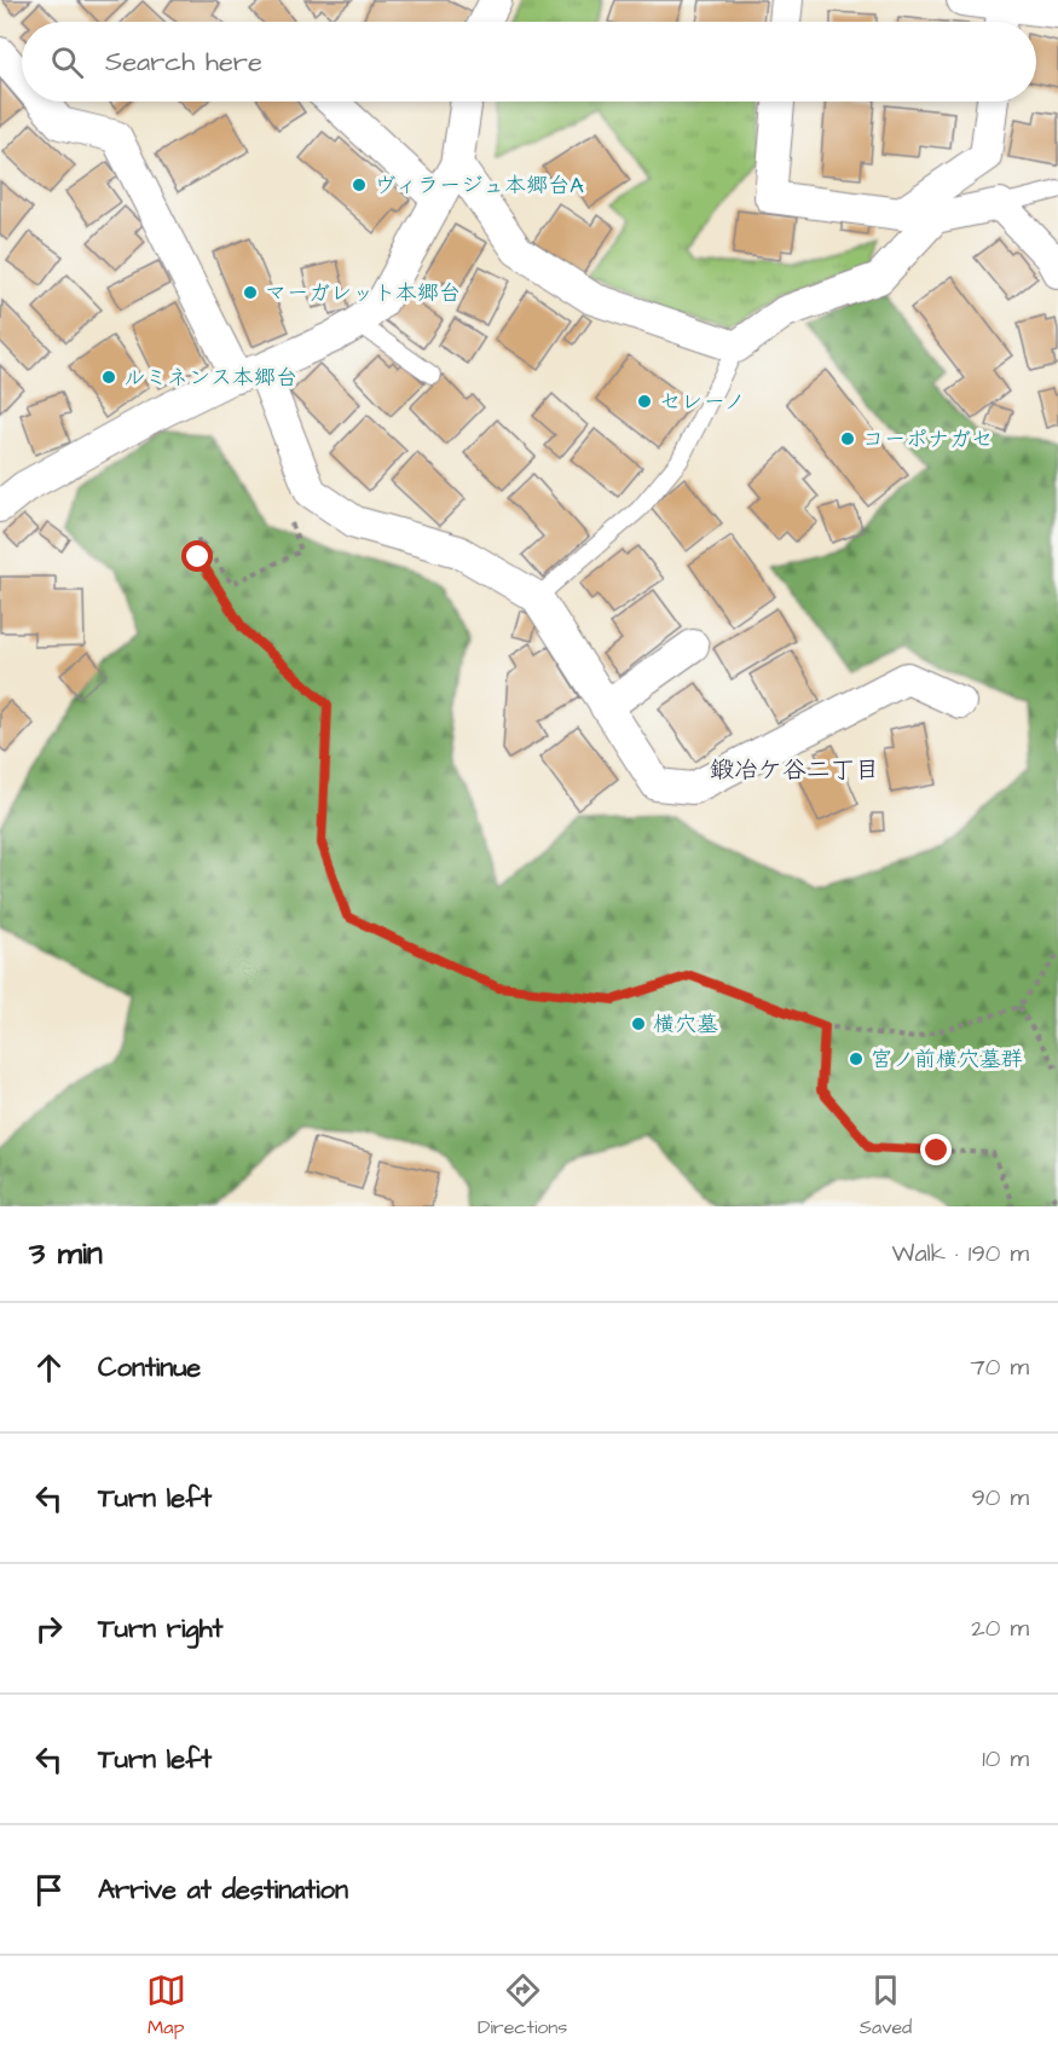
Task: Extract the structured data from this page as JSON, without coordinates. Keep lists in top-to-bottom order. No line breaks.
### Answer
{"districts":["鍛冶ケ谷二丁目"],"places":["ヴィラージュ本郷台A","マーガレット本郷台","ルミネンス本郷台","セレーノ","コーポナガセ","横穴墓","宮ノ前横穴墓群"],"page":{"search":"Search here","heading":["3 min","Walk · 190 m"],"list":[["Continue","70 m"],["Turn left","90 m"],["Turn right","20 m"],["Turn left","10 m"],"Arrive at destination"],"nav":["Map","Directions","Saved"]}}
